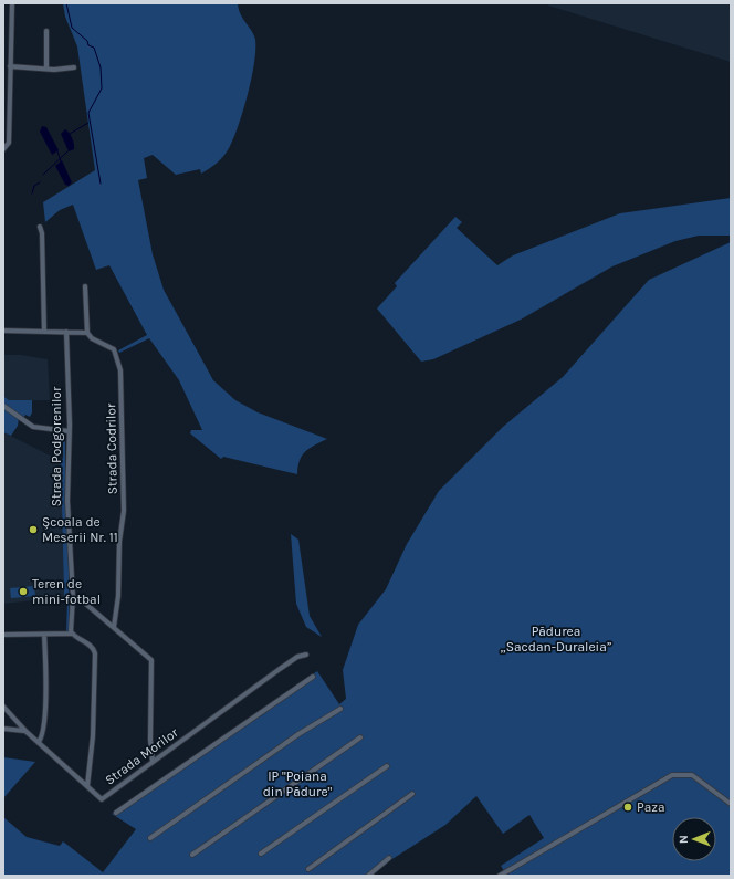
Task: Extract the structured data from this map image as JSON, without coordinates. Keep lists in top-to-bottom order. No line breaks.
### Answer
{"streets":{"street":["Strada Podgorenilor","Strada Codrilor","Strada Morilor"]},"parks":["Pădurea „Sacdan-Duraleia”","IP \"Poiana din Pădure\""],"places":["Şcoala de Meserii Nr. 11","Teren de mini-fotbal","Paza"],"north":"left"}
